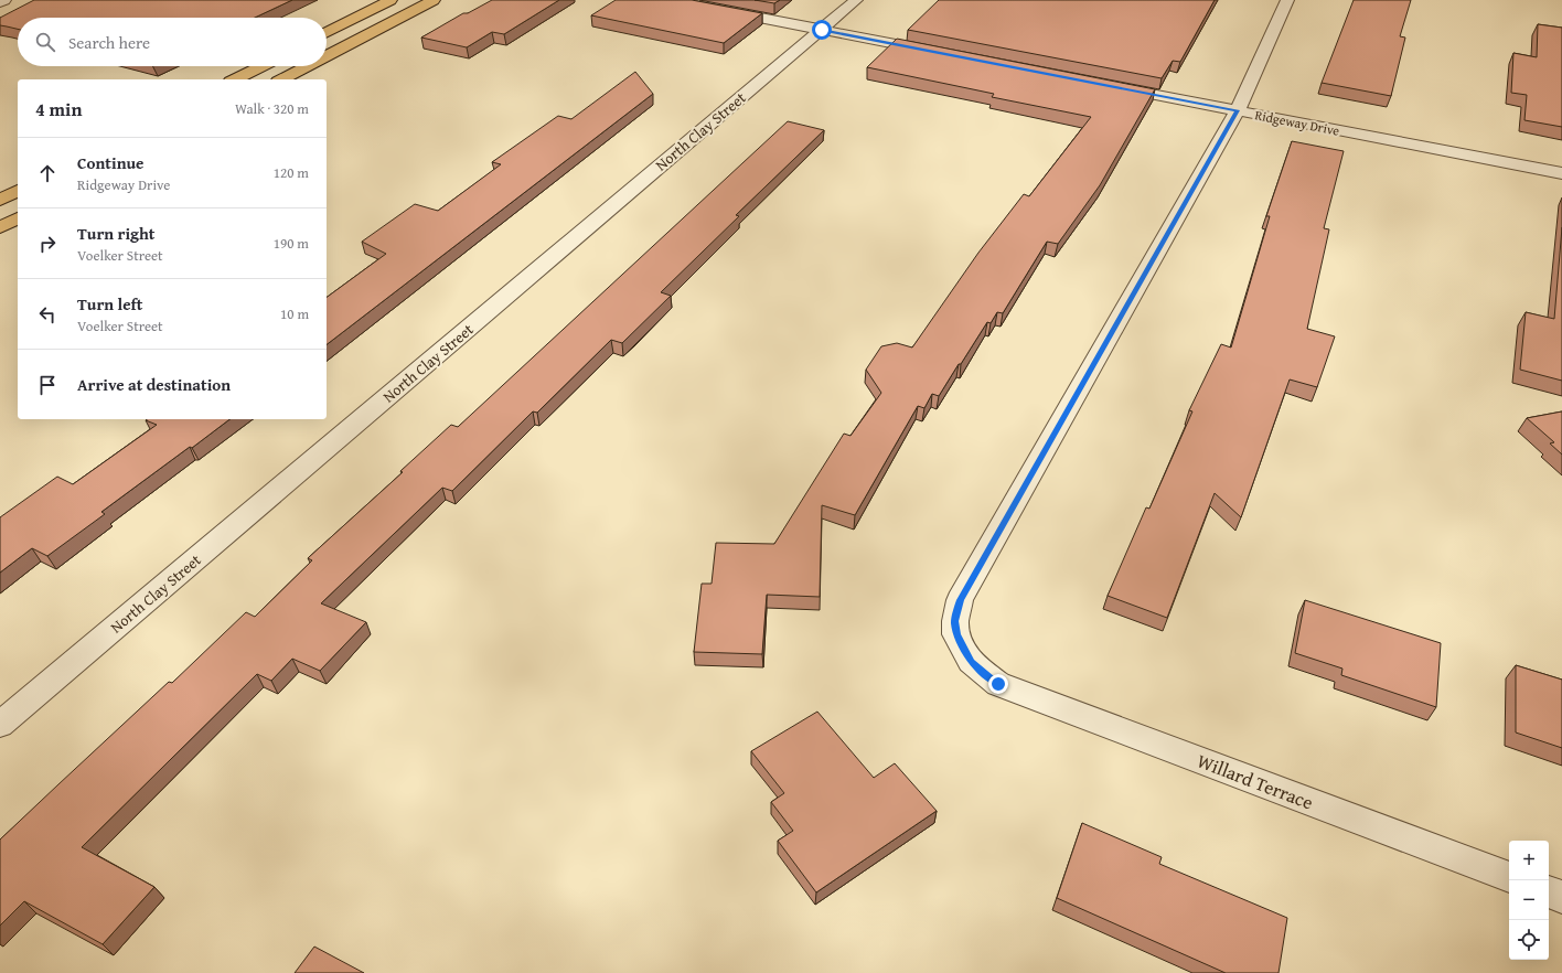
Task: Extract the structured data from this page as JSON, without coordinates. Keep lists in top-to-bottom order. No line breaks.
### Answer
{"streets":{"street":["Ridgeway Drive","North Clay Street","Willard Terrace"]},"crossings":[["Ridgeway Drive","Willard Terrace"]],"page":{"search":"Search here","heading":["4 min","Walk · 320 m"],"list":[["Continue","Ridgeway Drive","120 m"],["Turn right","Voelker Street","190 m"],["Turn left","Voelker Street","10 m"],"Arrive at destination"],"map_buttons":["+","−"]}}
